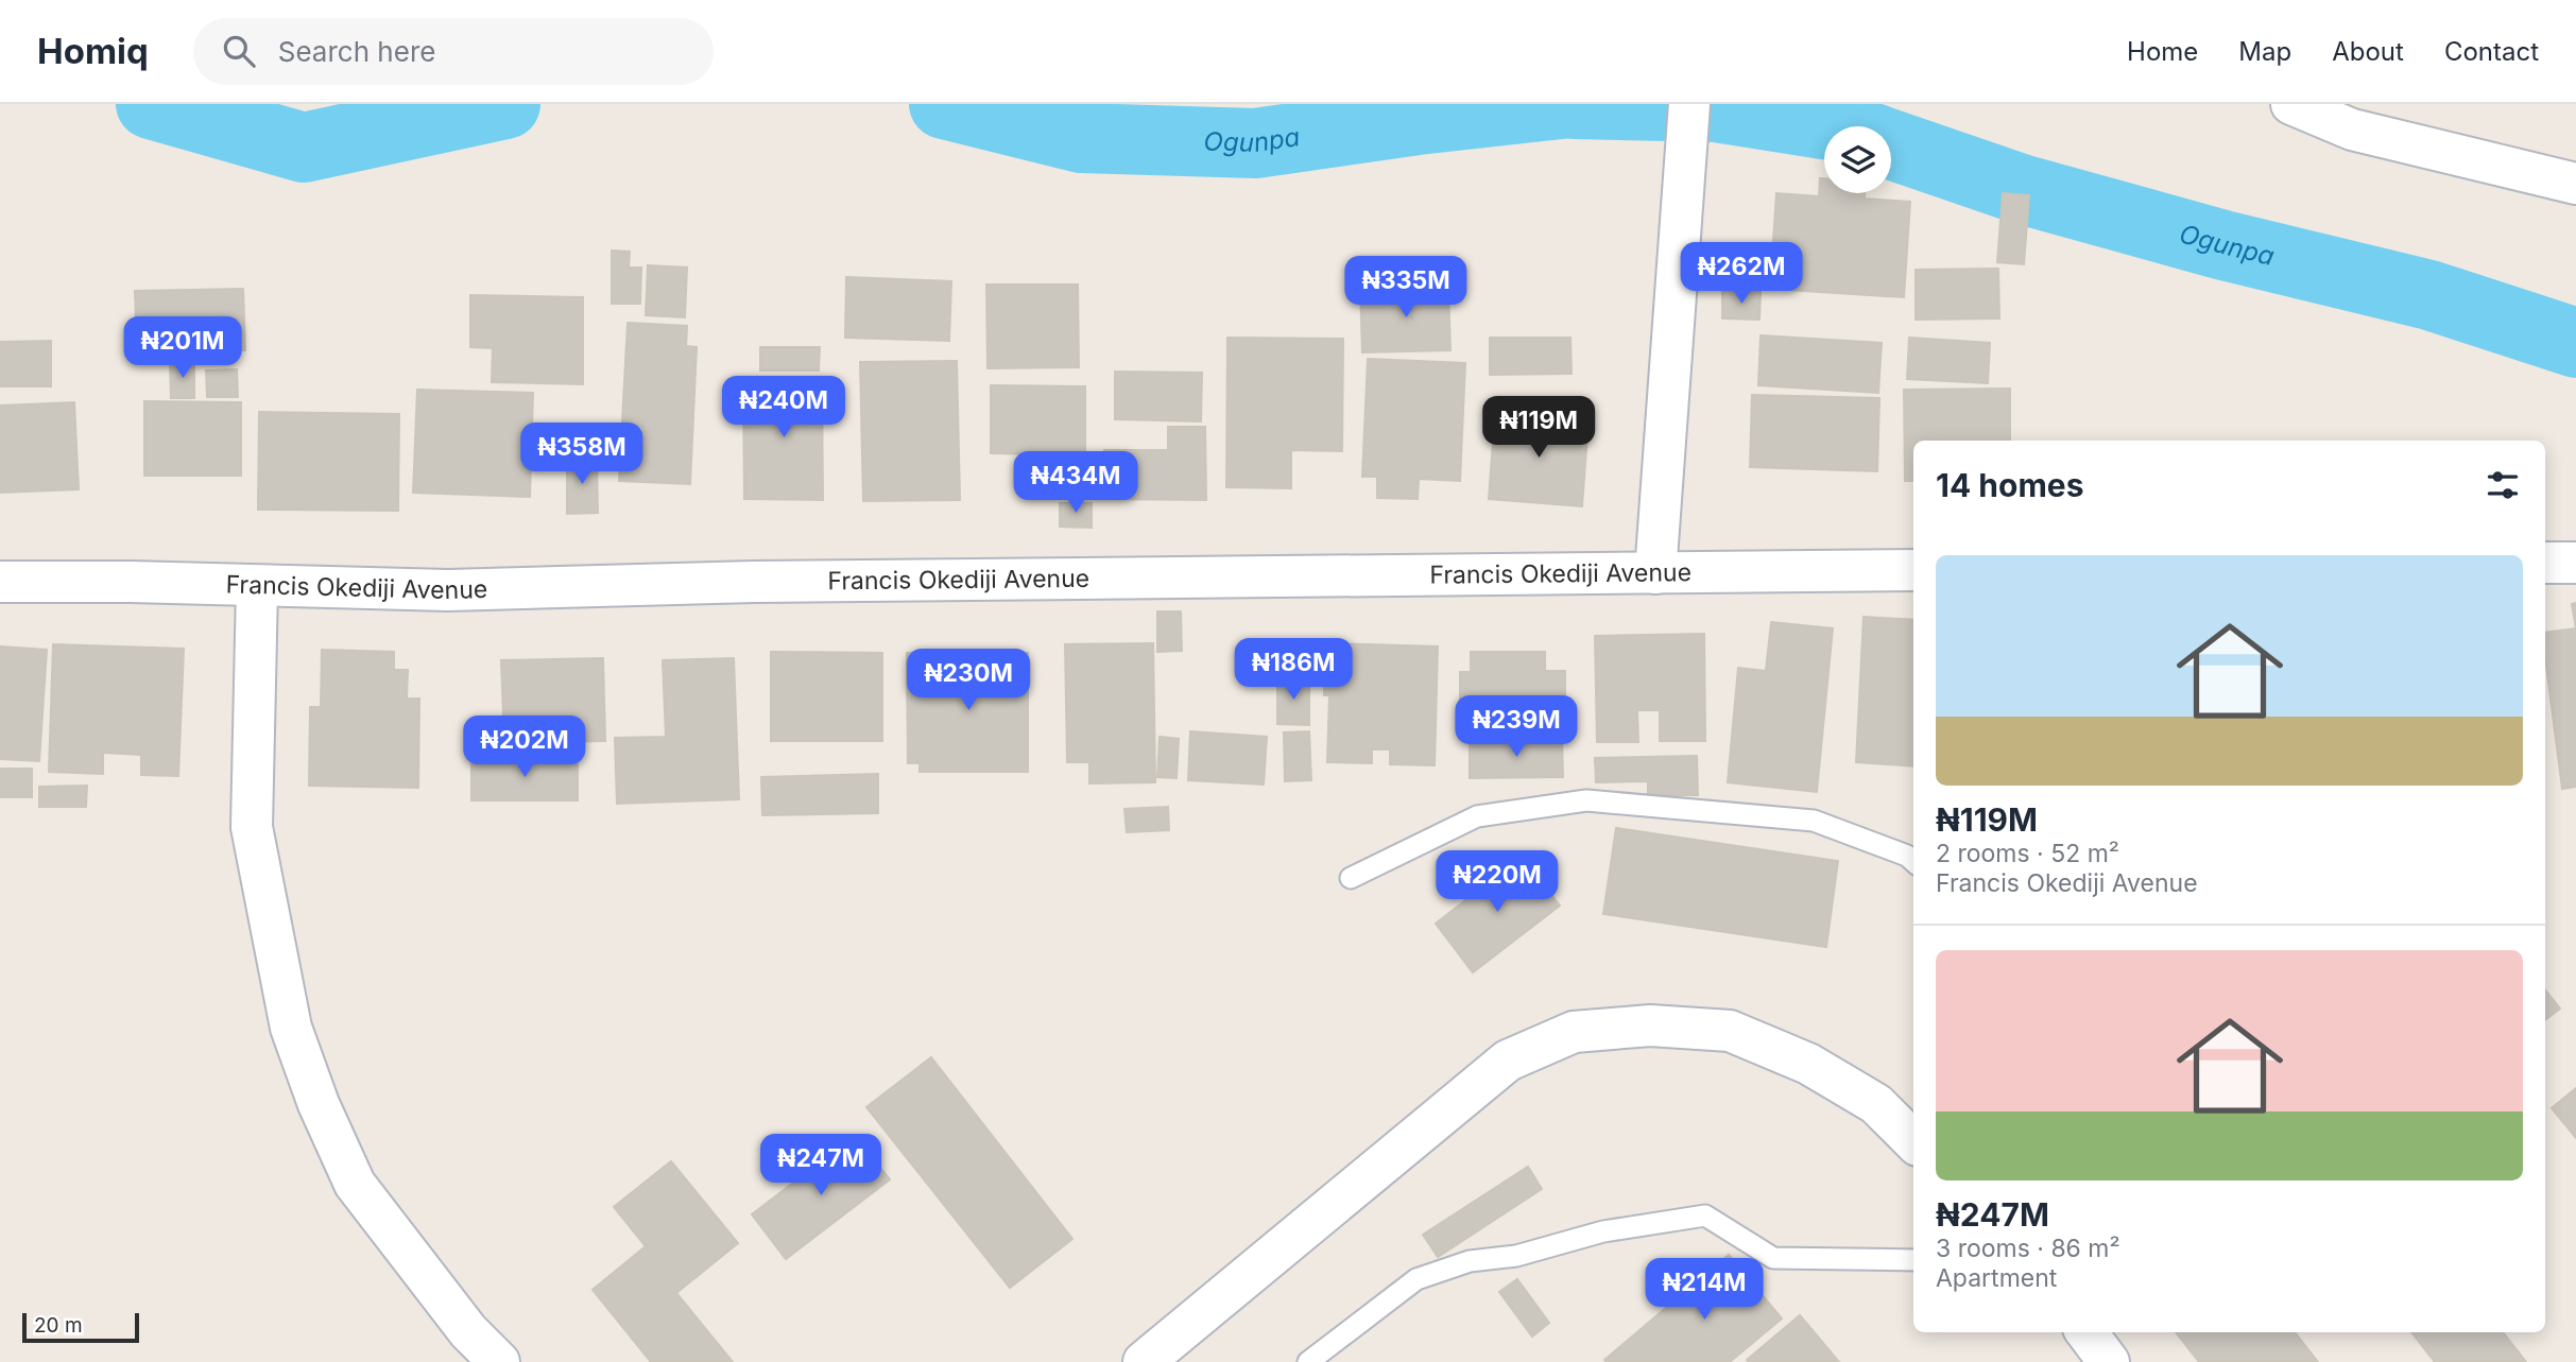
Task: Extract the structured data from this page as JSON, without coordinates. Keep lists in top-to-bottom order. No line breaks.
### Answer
{"streets":{"street":["Francis Okediji Avenue"]},"water":["Ogunpa"],"scale_bar":"20 m","page":{"header":"Homiq","search":"Search here","nav":["Home","Map","About","Contact"],"price":["₦262M","₦335M","₦201M","₦240M","₦119M","₦358M","₦434M","₦186M","₦230M","₦239M","₦202M","₦220M","₦247M","₦214M"],"heading":"14 homes","list":[{"name":"₦119M","note":"2 rooms · 52 m² · Francis Okediji Avenue"},{"name":"₦247M","note":"3 rooms · 86 m² · Apartment"}],"scale":"20 m"}}
